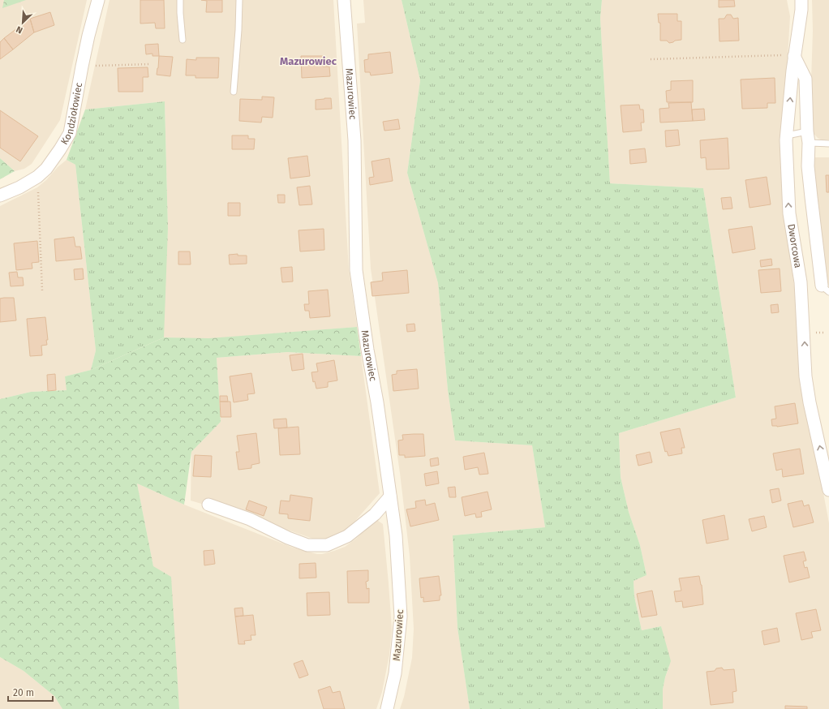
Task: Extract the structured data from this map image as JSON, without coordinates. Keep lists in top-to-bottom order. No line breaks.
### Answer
{"streets":{"street":["Mazurowiec","Kondziołowiec","Dworcowa"]},"districts":["Mazurowiec"],"scale_bar":"20 m","north":"bottom left"}
